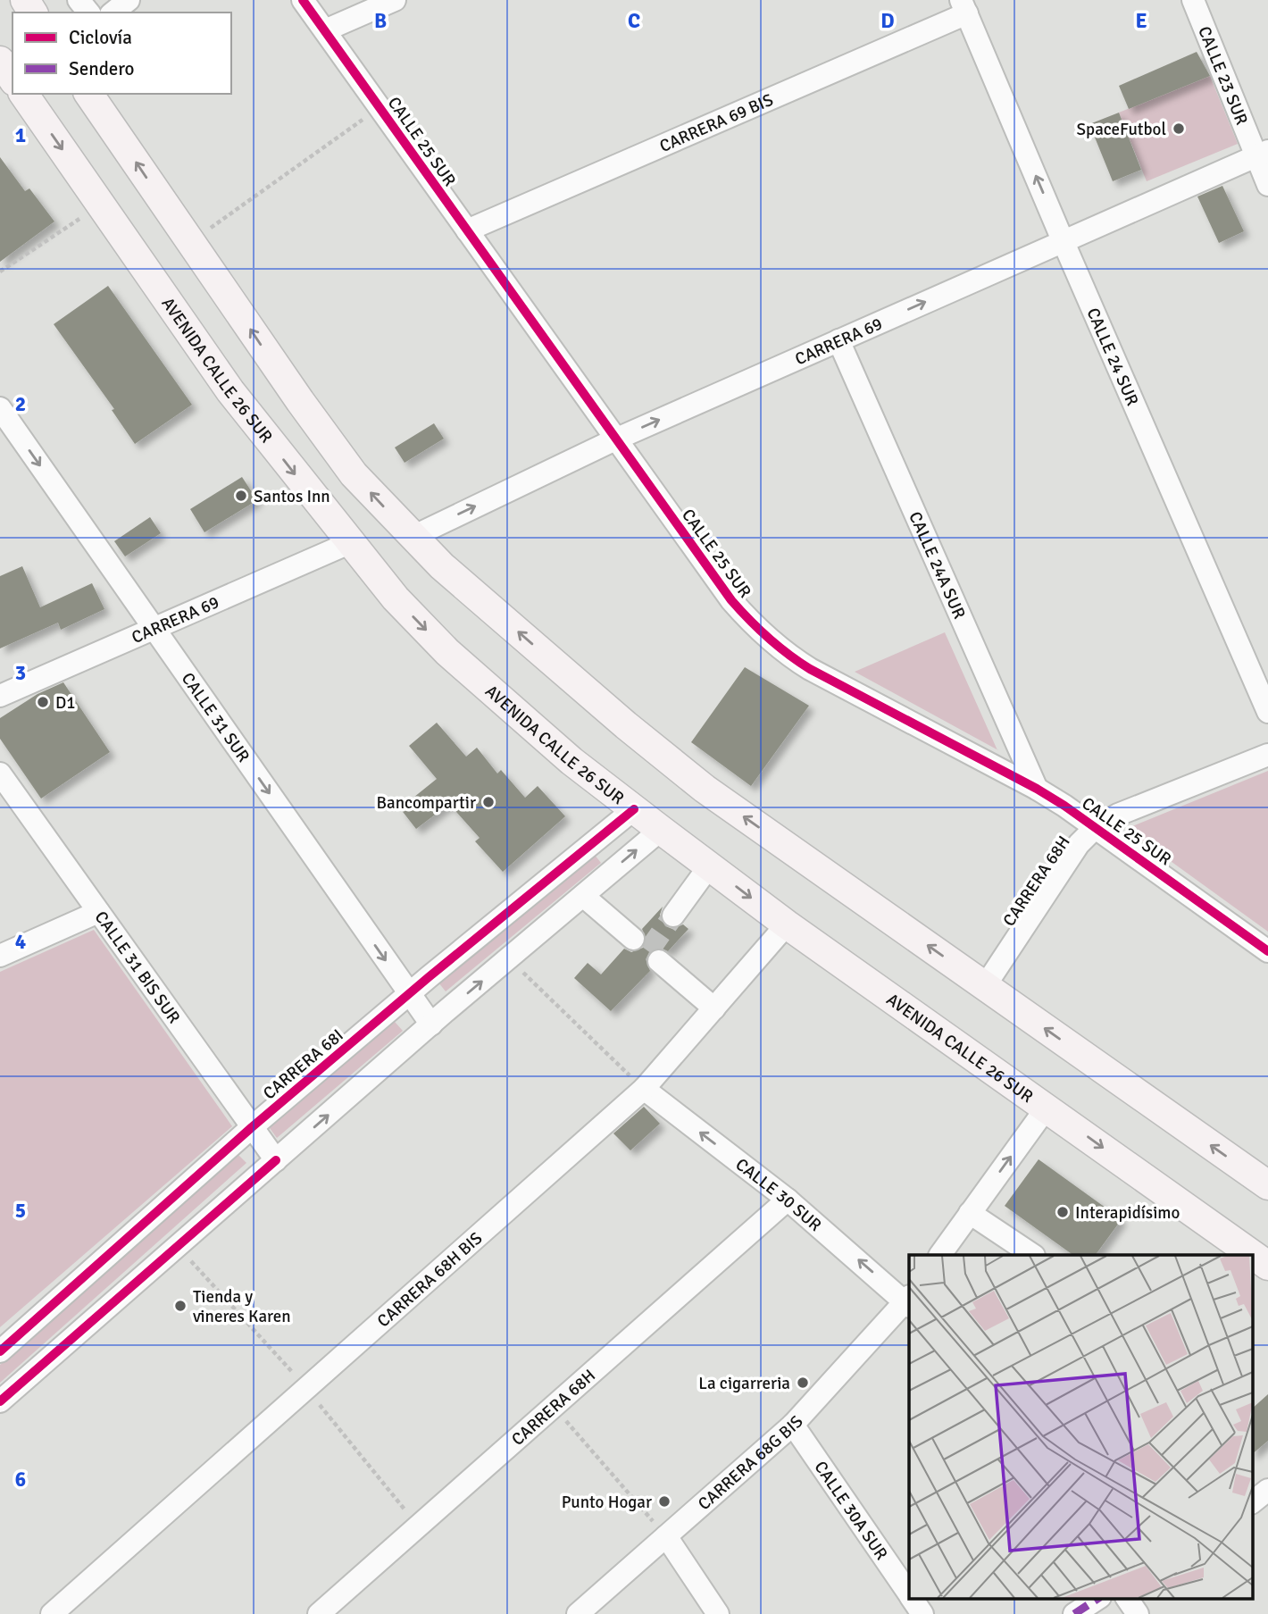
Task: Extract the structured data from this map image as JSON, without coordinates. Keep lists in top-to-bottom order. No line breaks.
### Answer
{"streets":{"main road":["AVENIDA CALLE 26 SUR"],"street":["CALLE 23 SUR","CARRERA 69 BIS","CALLE 25 SUR","CARRERA 69","CALLE 24 SUR","CALLE 24A SUR","CALLE 31 SUR","CARRERA 68H","CALLE 31 BIS SUR","CARRERA 68I","CALLE 30 SUR","CARRERA 68H BIS","CARRERA 68G BIS","CALLE 30A SUR"]},"crossings":[["CALLE 23 SUR","CARRERA 69"],["CARRERA 69 BIS","CALLE 25 SUR"],["CARRERA 69 BIS","CALLE 24 SUR"],["CALLE 25 SUR","CARRERA 69"],["CALLE 25 SUR","CALLE 24A SUR"],["CALLE 25 SUR","CARRERA 68H"],["CARRERA 69","CALLE 24 SUR"],["CARRERA 69","AVENIDA CALLE 26 SUR"],["CARRERA 69","CALLE 24A SUR"],["CARRERA 69","CALLE 31 SUR"],["AVENIDA CALLE 26 SUR","CARRERA 68I"],["AVENIDA CALLE 26 SUR","CARRERA 68H BIS"],["CALLE 31 SUR","CARRERA 68I"],["CARRERA 68H","CALLE 30 SUR"],["CALLE 31 BIS SUR","CARRERA 68I"],["CALLE 30 SUR","CARRERA 68H BIS"],["CALLE 30 SUR","CARRERA 68G BIS"],["CARRERA 68G BIS","CALLE 30A SUR"]],"one_way":["CARRERA 69","CALLE 31 SUR","CALLE 30 SUR"],"places":["SpaceFutbol","Santos Inn","D1","Bancompartir","Interapidísimo","Tienda y vineres Karen","La cigarreria","Punto Hogar"],"legend":["Ciclovía","Sendero"],"grid":{"columns":["B","C","D","E"],"rows":["1","2","3","4","5","6"]}}
